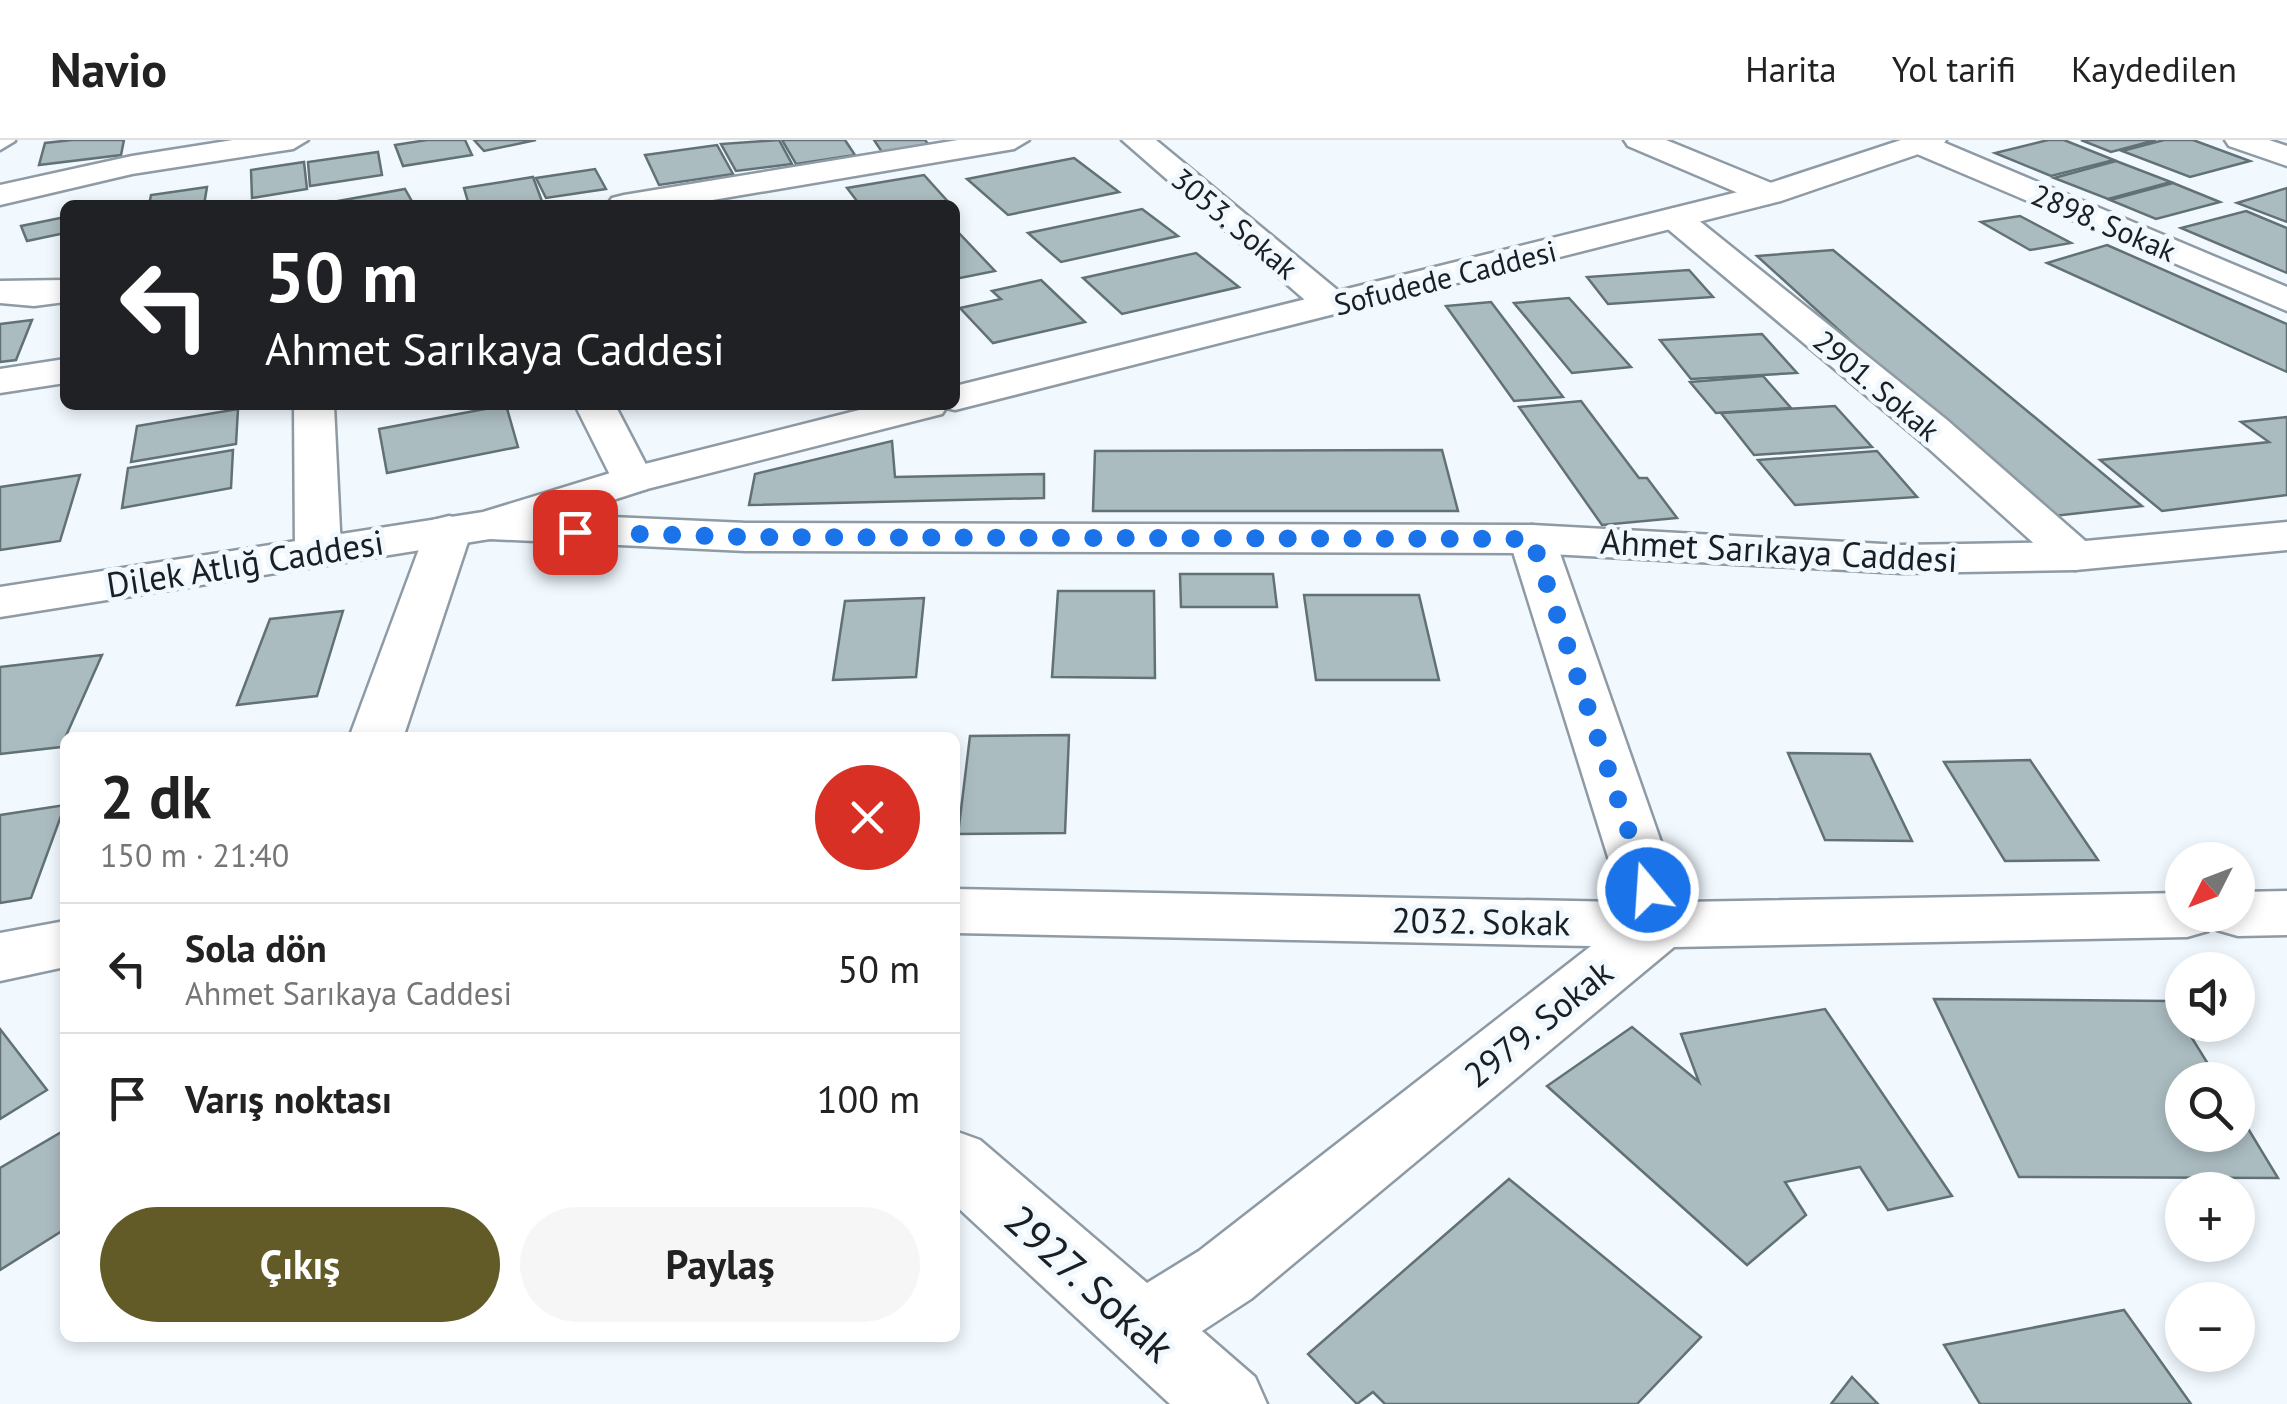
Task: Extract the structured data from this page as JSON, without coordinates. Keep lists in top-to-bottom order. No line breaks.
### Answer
{"streets":{"street":["2898. Sokak","3053. Sokak","Sofudede Caddesi","2901. Sokak","Ahmet Sarıkaya Caddesi","Dilek Atlığ Caddesi","2032. Sokak","2979. Sokak","2927. Sokak"]},"crossings":[["2898. Sokak","Sofudede Caddesi"],["3053. Sokak","Sofudede Caddesi"],["Sofudede Caddesi","2901. Sokak"],["2901. Sokak","Ahmet Sarıkaya Caddesi"],["Ahmet Sarıkaya Caddesi","Dilek Atlığ Caddesi"],["2032. Sokak","2979. Sokak"],["2979. Sokak","2927. Sokak"]],"north":"bottom left","page":{"header":"Navio","nav":["Harita","Yol tarifi","Kaydedilen"],"turn":["50 m","Ahmet Sarıkaya Caddesi"],"heading":["2 dk","150 m · 21:40"],"map_buttons":["+","−"],"list":[{"name":"Sola dön","note":"Ahmet Sarıkaya Caddesi","value":"50 m"},{"name":"Varış noktası","value":"100 m"}],"buttons":["Çıkış","Paylaş"]}}
